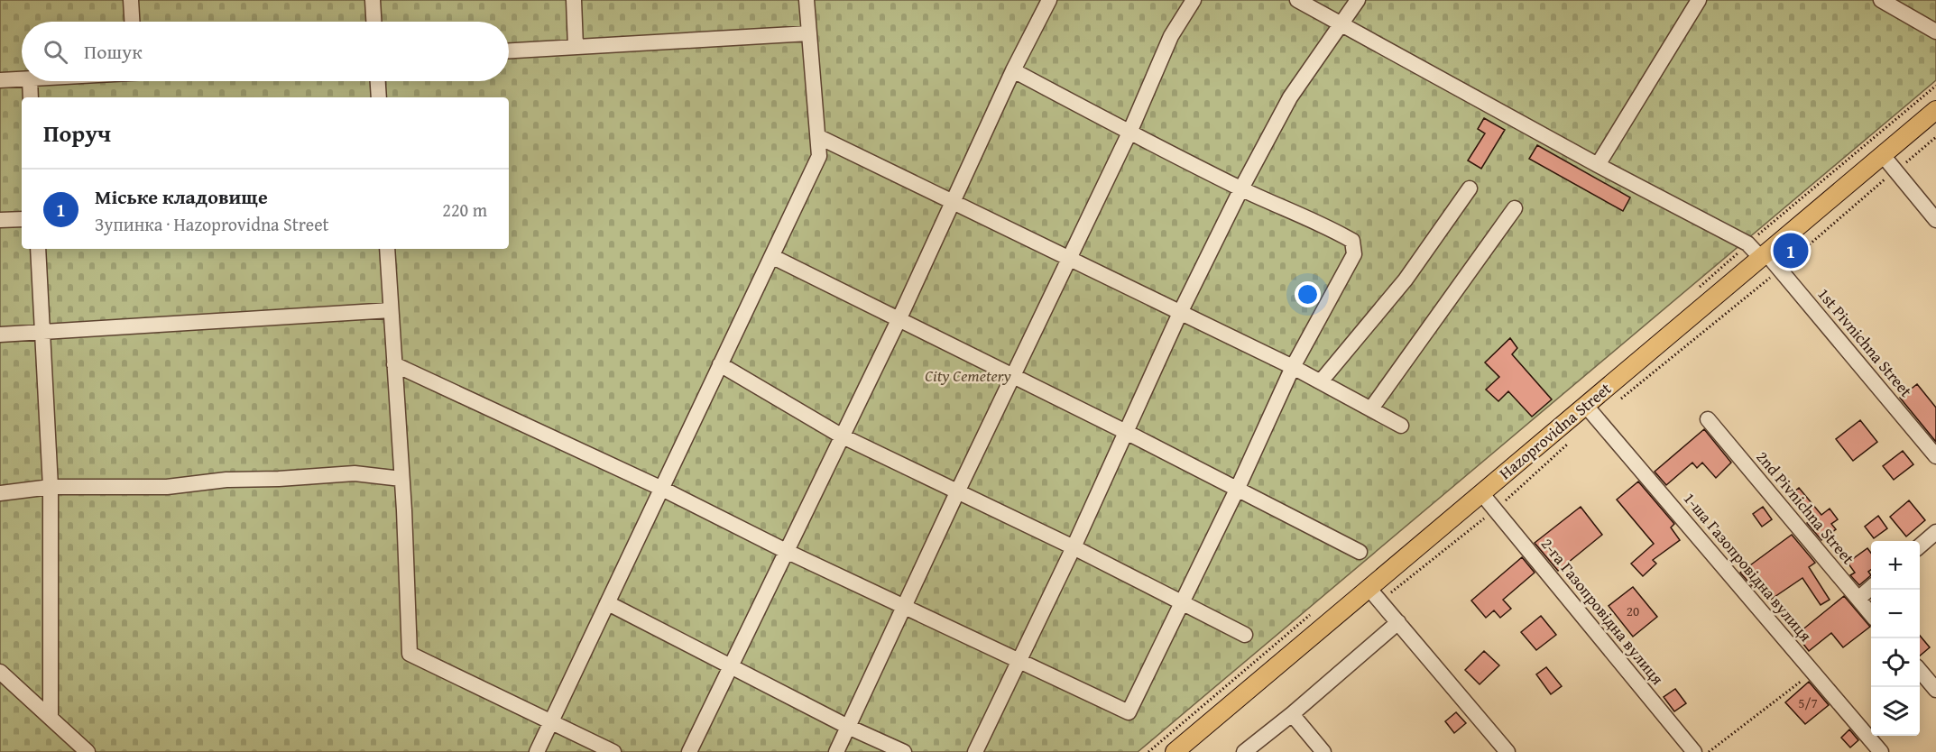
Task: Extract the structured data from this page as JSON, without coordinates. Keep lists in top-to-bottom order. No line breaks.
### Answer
{"streets":{"main road":["Hazoprovidna Street"],"street":["1st Pivnichna Street","2nd Pivnichna Street","1-ша Газопровідна вулиця","2-га Газопровідна вулиця"]},"crossings":[["1st Pivnichna Street","Hazoprovidna Street"],["Hazoprovidna Street","1-ша Газопровідна вулиця"],["Hazoprovidna Street","2-га Газопровідна вулиця"]],"parks":["City Cemetery"],"house_numbers":["20","5/7"],"page":{"search":"Пошук","heading":"Поруч","list":[{"mark":"1","name":"Міське кладовище","note":"Зупинка · Hazoprovidna Street","value":"220 m"}],"pins":"1","map_buttons":["+","−"]}}
